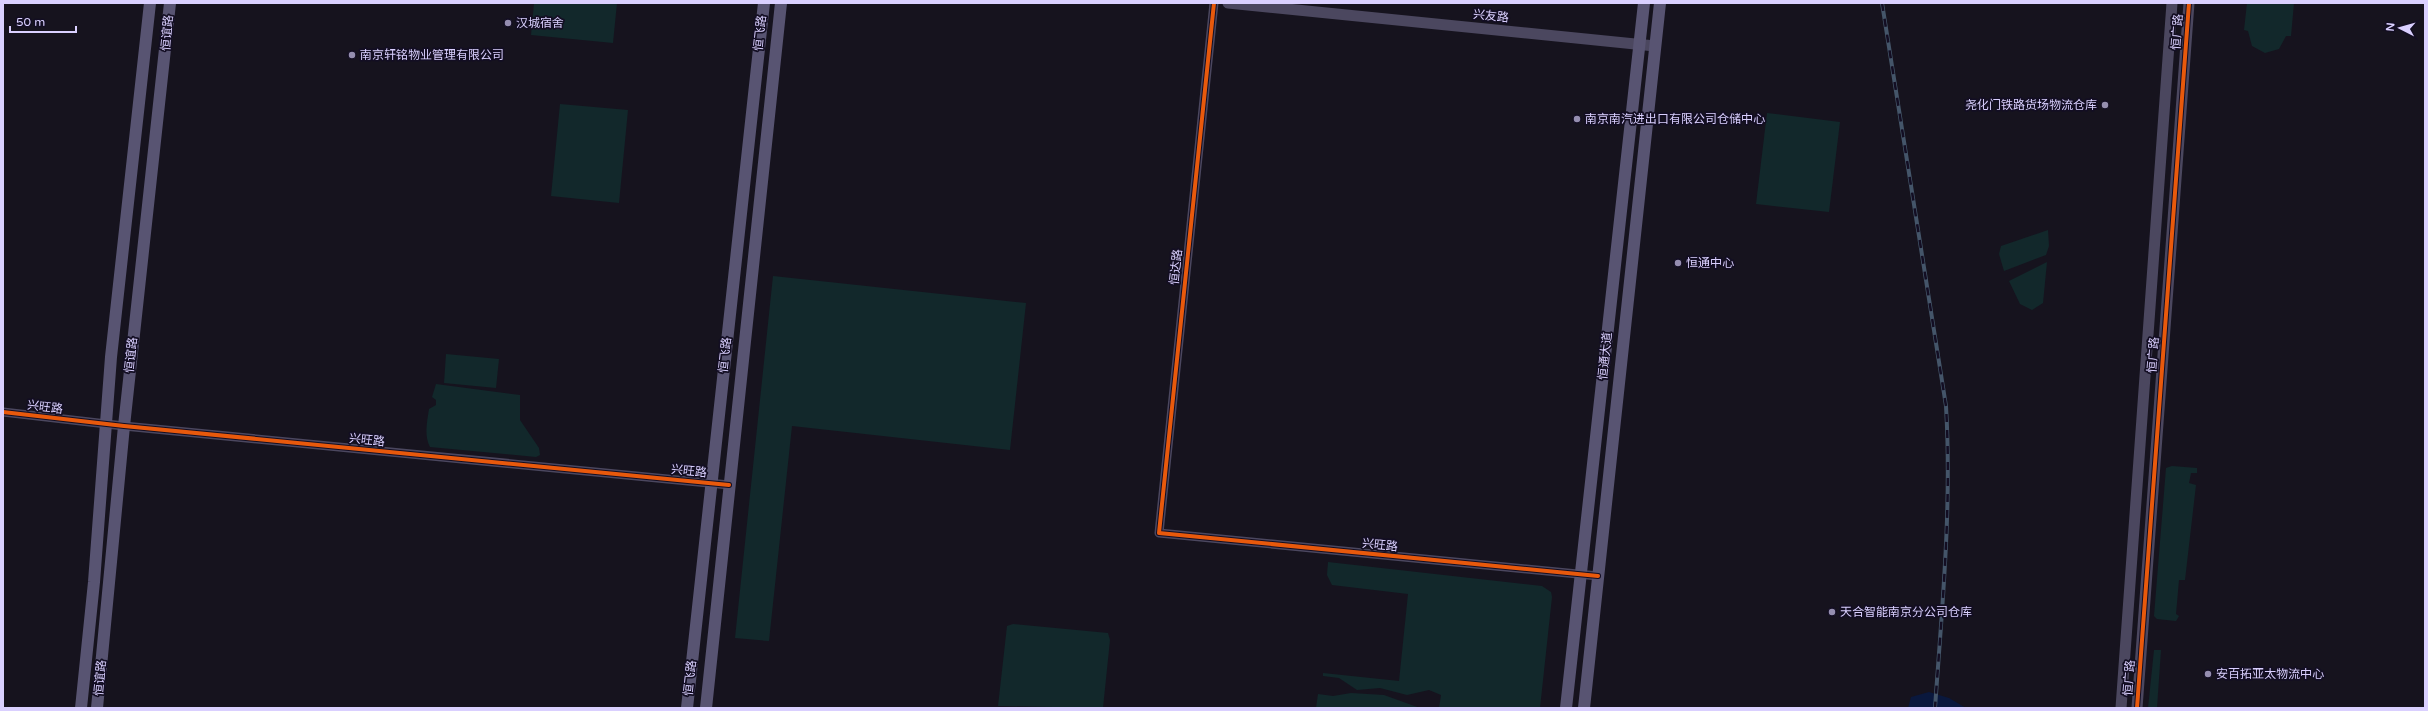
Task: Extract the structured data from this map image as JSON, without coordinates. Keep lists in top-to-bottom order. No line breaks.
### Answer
{"streets":{"main road":["恒谊路","恒飞路","恒通大道"],"street":["兴友路","恒广路","恒达路","兴旺路"]},"crossings":[["兴友路","恒通大道"],["恒谊路","兴旺路"],["恒飞路","兴旺路"],["恒达路","兴旺路"],["恒通大道","兴旺路"]],"places":["汉城宿舍","南京轩铭物业管理有限公司","尧化门铁路货场物流仓库","南京南汽进出口有限公司仓储中心","恒通中心","天合智能南京分公司仓库","安百拓亚太物流中心"],"scale_bar":"50 m","north":"left"}
